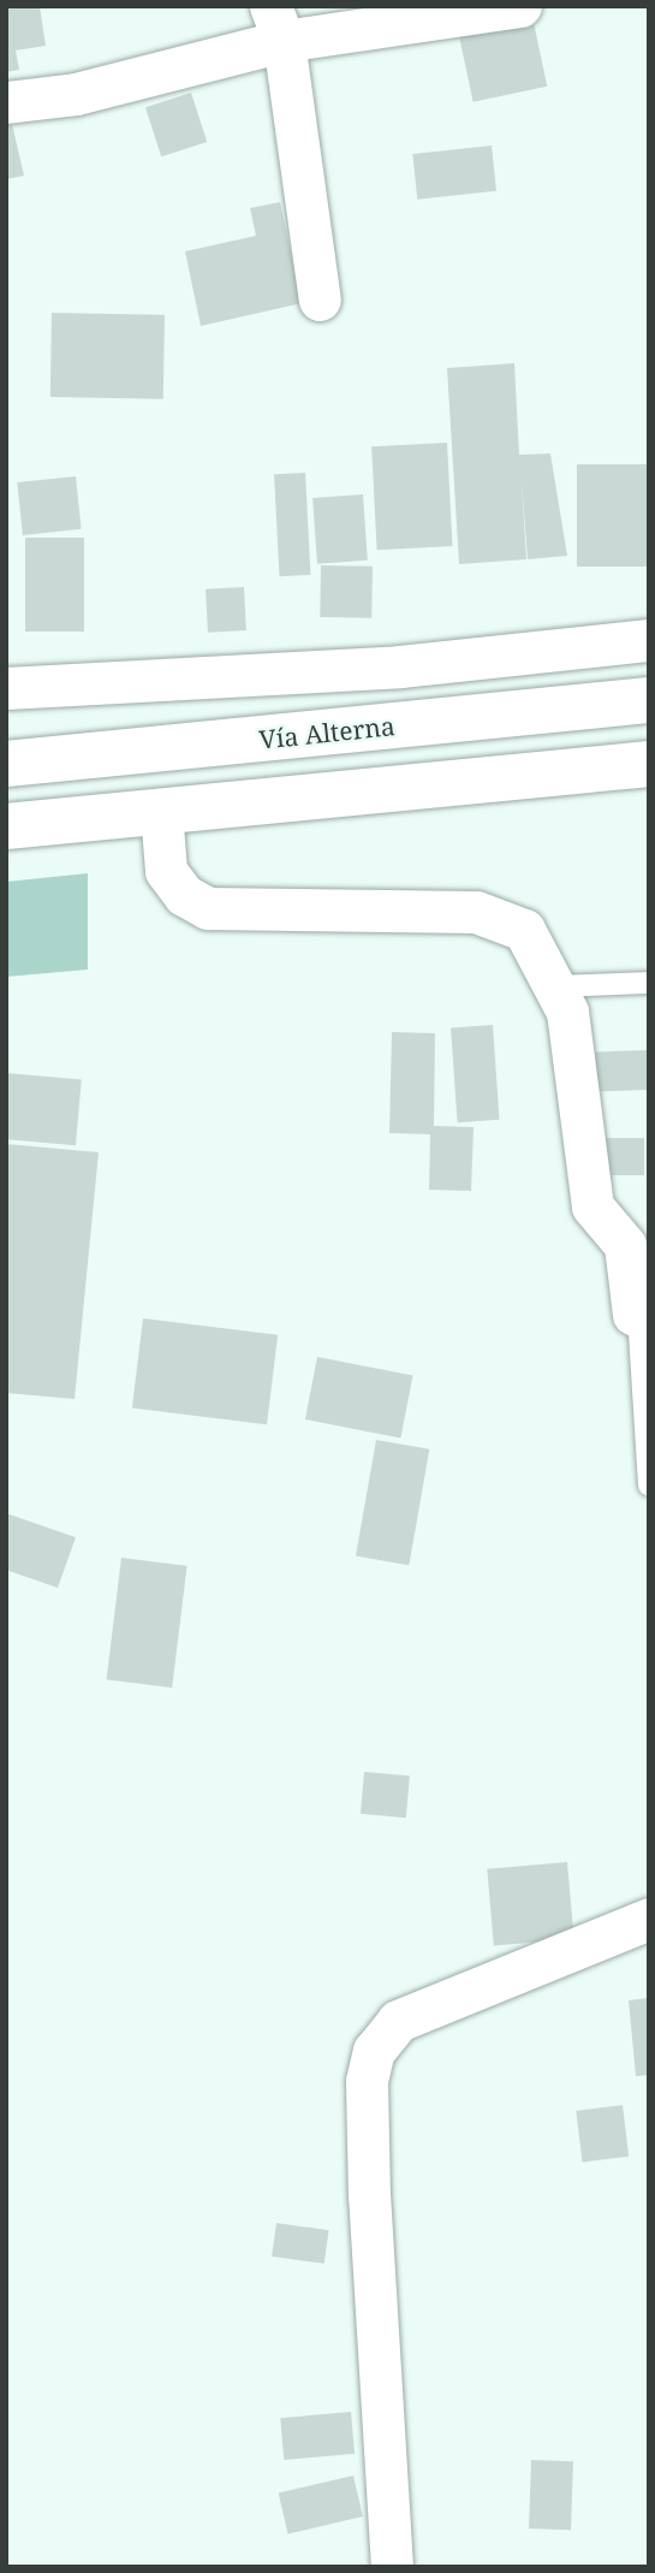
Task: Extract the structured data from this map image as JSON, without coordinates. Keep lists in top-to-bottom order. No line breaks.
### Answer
{"streets":{"highway":["Vía Alterna"]}}
